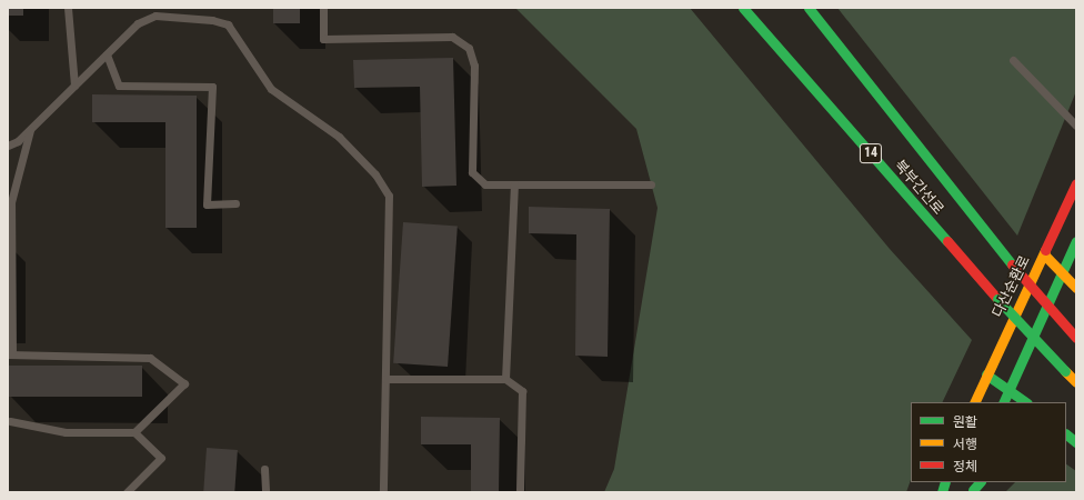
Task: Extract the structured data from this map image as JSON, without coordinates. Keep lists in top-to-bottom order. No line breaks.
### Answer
{"streets":{"main road":["14","북부간선로","다산순환로"]},"legend":["원활","서행","정체"]}
